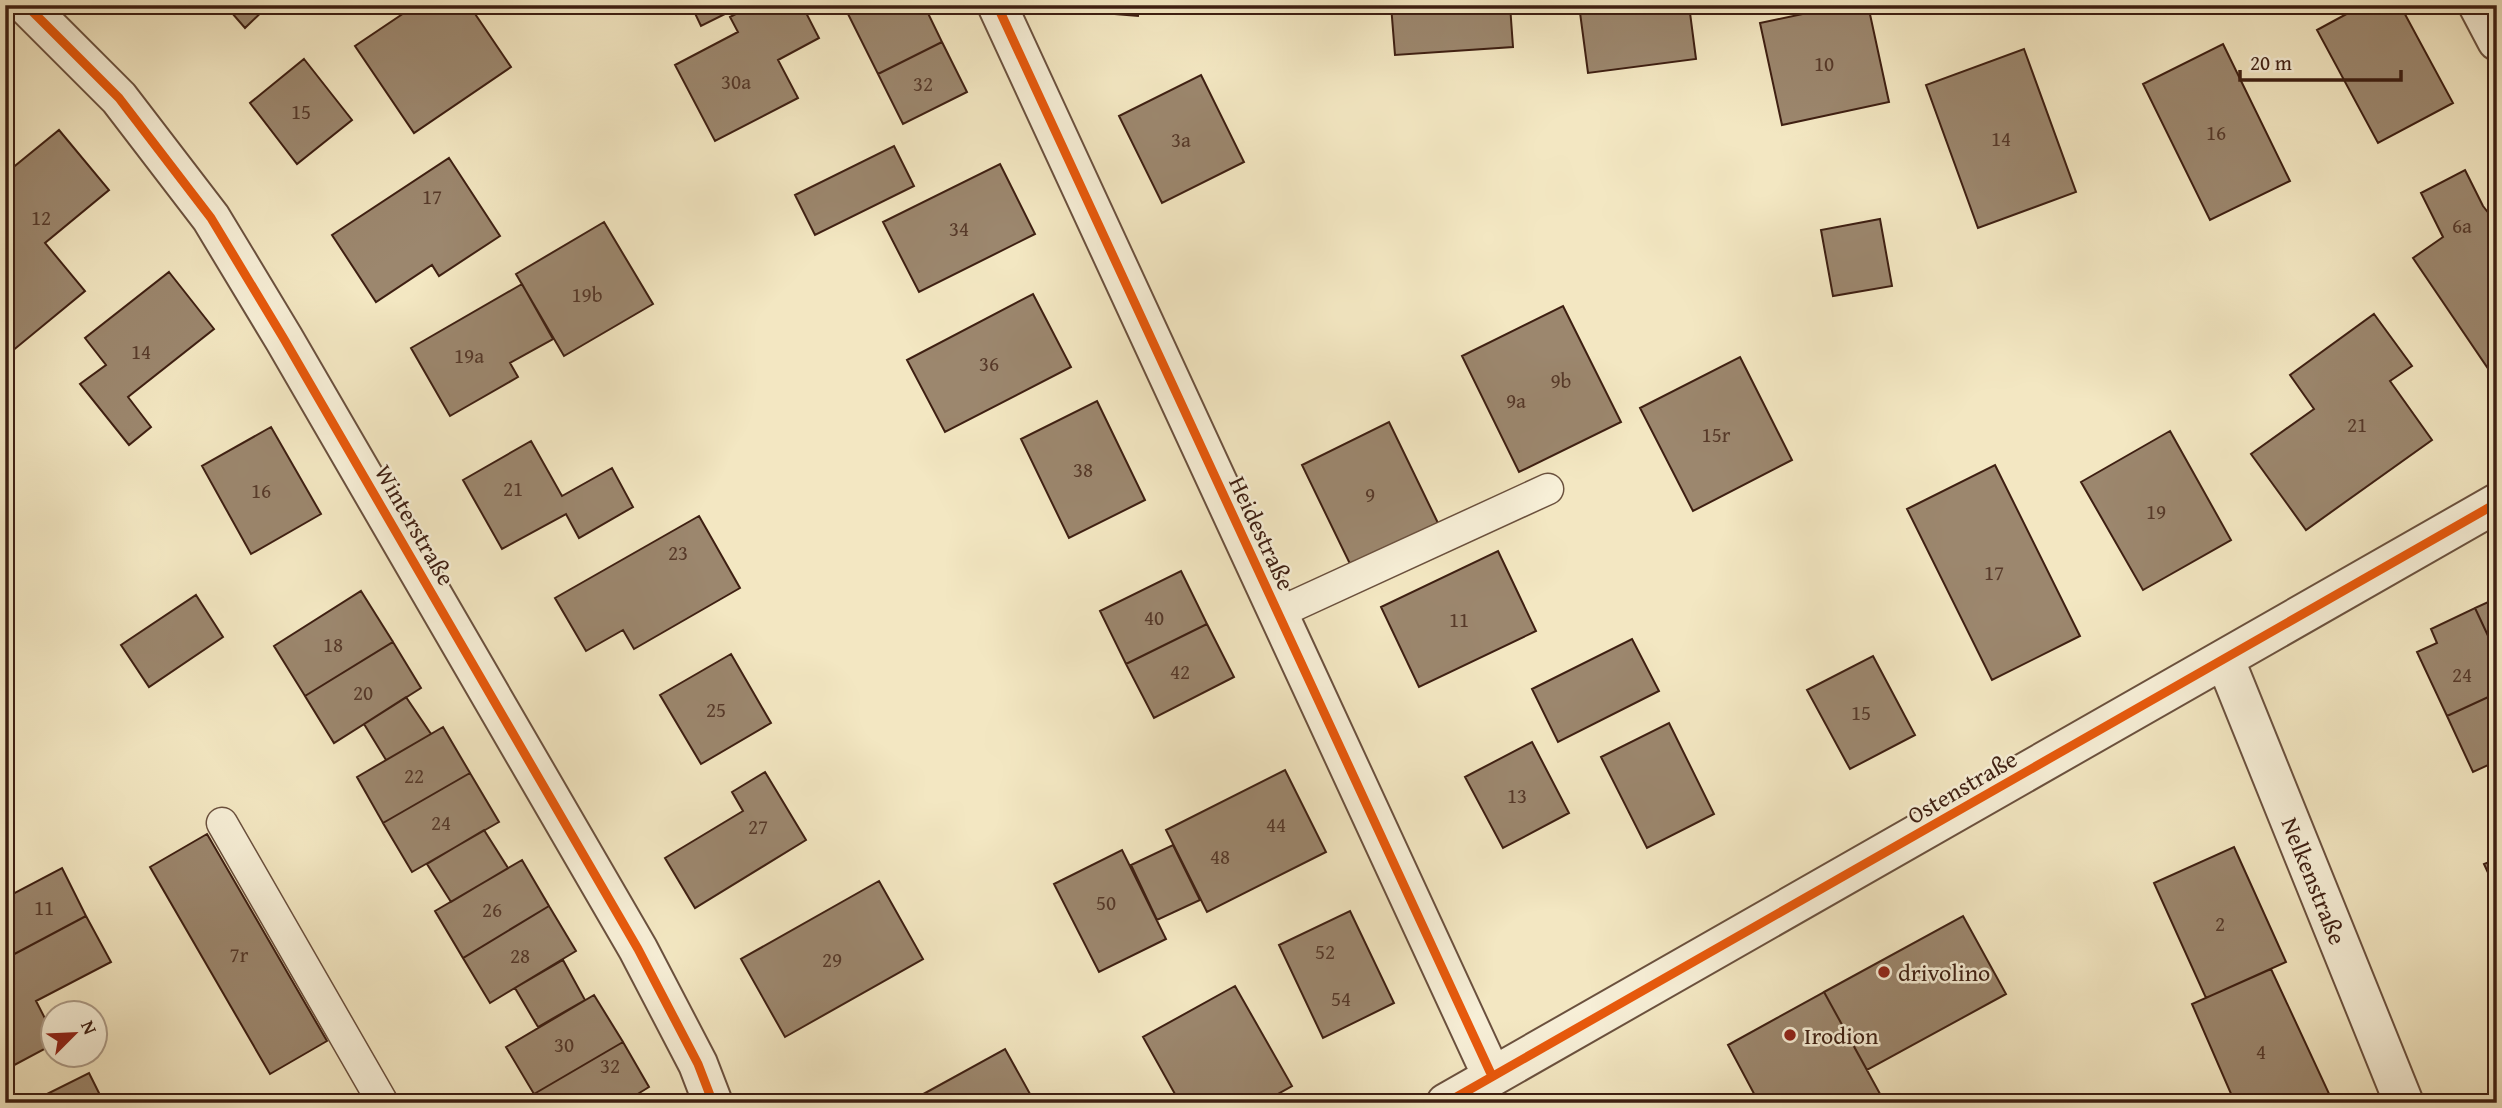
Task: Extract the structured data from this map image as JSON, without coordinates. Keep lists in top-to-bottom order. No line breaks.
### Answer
{"streets":{"street":["Winterstraße","Heidestraße","Ostenstraße","Nelkenstraße"]},"crossings":[["Heidestraße","Ostenstraße"],["Ostenstraße","Nelkenstraße"]],"places":["drivolino","Irodion"],"house_numbers":["10","30a","32","15","16","14","3a","17","12","6a","34","19b","14","19a","36","9b","9a","21","15r","38","21","16","9","19","23","17","40","11","18","42","24","20","25","15","22","13","24","44","27","48","50","11","26","2","52","7r","28","29","54","30","4","32"],"scale_bar":"20 m","north":"top right"}
